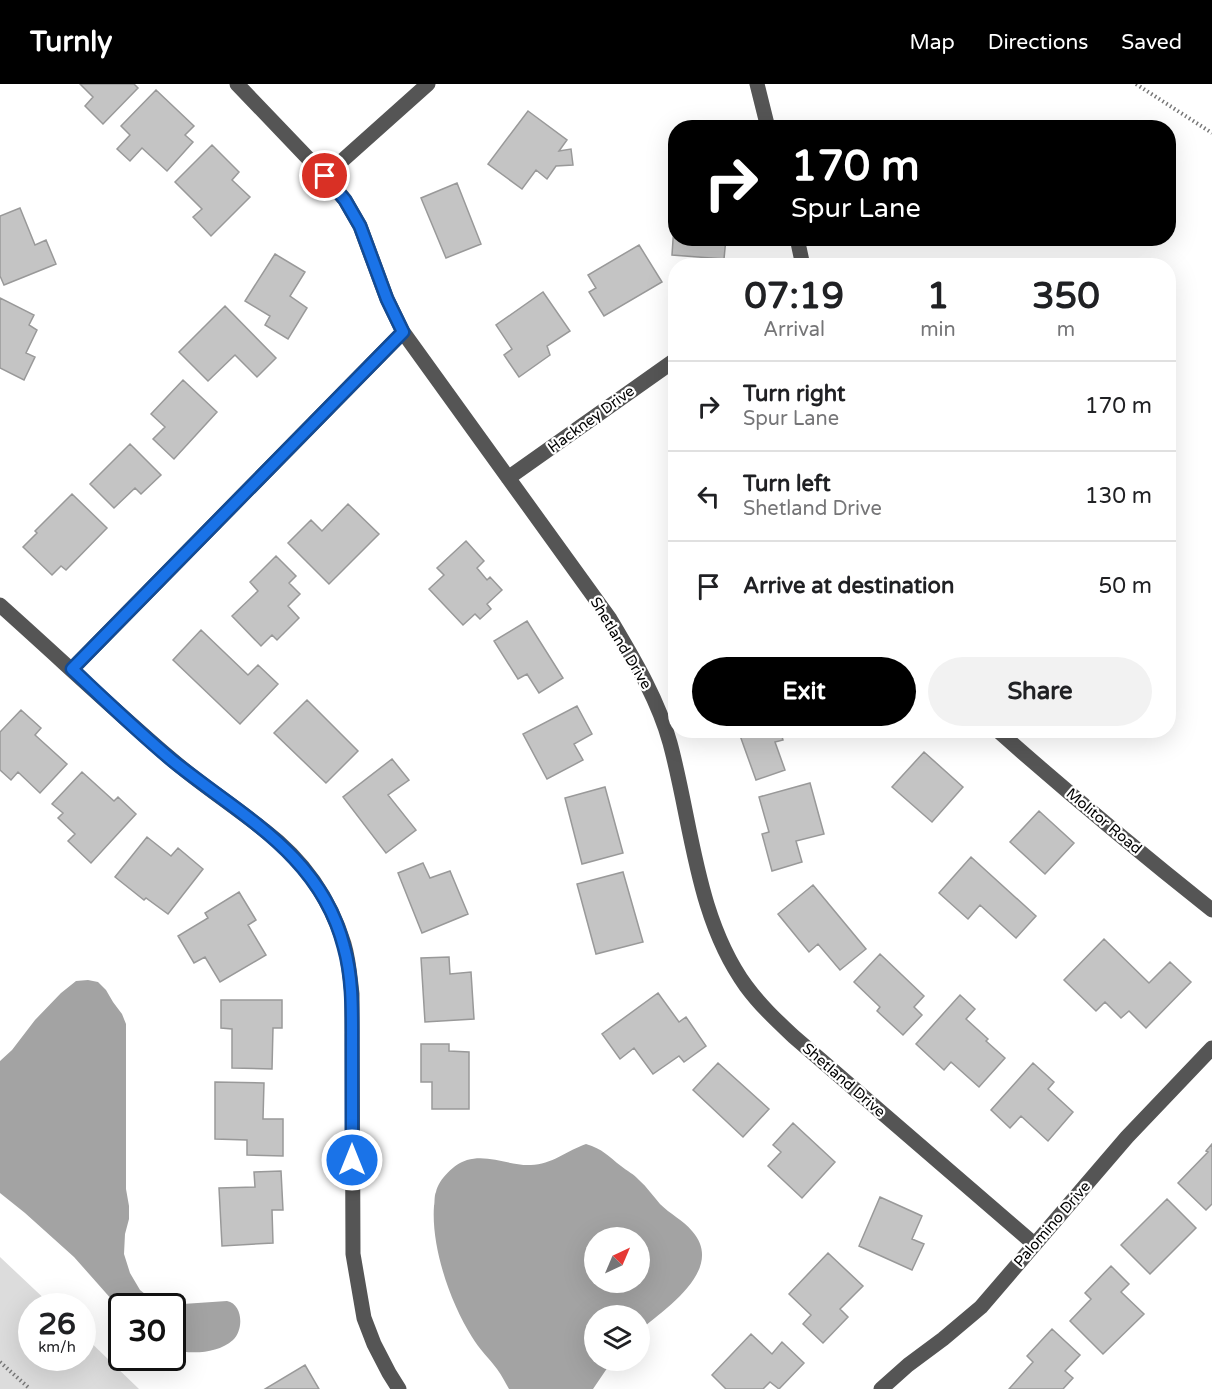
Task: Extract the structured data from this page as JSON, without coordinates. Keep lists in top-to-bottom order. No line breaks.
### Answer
{"streets":{"street":["Hackney Drive","Shetland Drive","Molitor Road","Palomino Drive"]},"crossings":[["Hackney Drive","Shetland Drive"],["Shetland Drive","Palomino Drive"]],"north":"top right","page":{"header":"Turnly","nav":["Map","Directions","Saved"],"turn":["170 m","Spur Lane"],"eta":["07:19","Arrival","1","min","350","m"],"list":[{"name":"Turn right","note":"Spur Lane","value":"170 m"},{"name":"Turn left","note":"Shetland Drive","value":"130 m"},{"name":"Arrive at destination","value":"50 m"}],"buttons":["Exit","Share"],"speed":"26 km/h","limit":"30"}}
